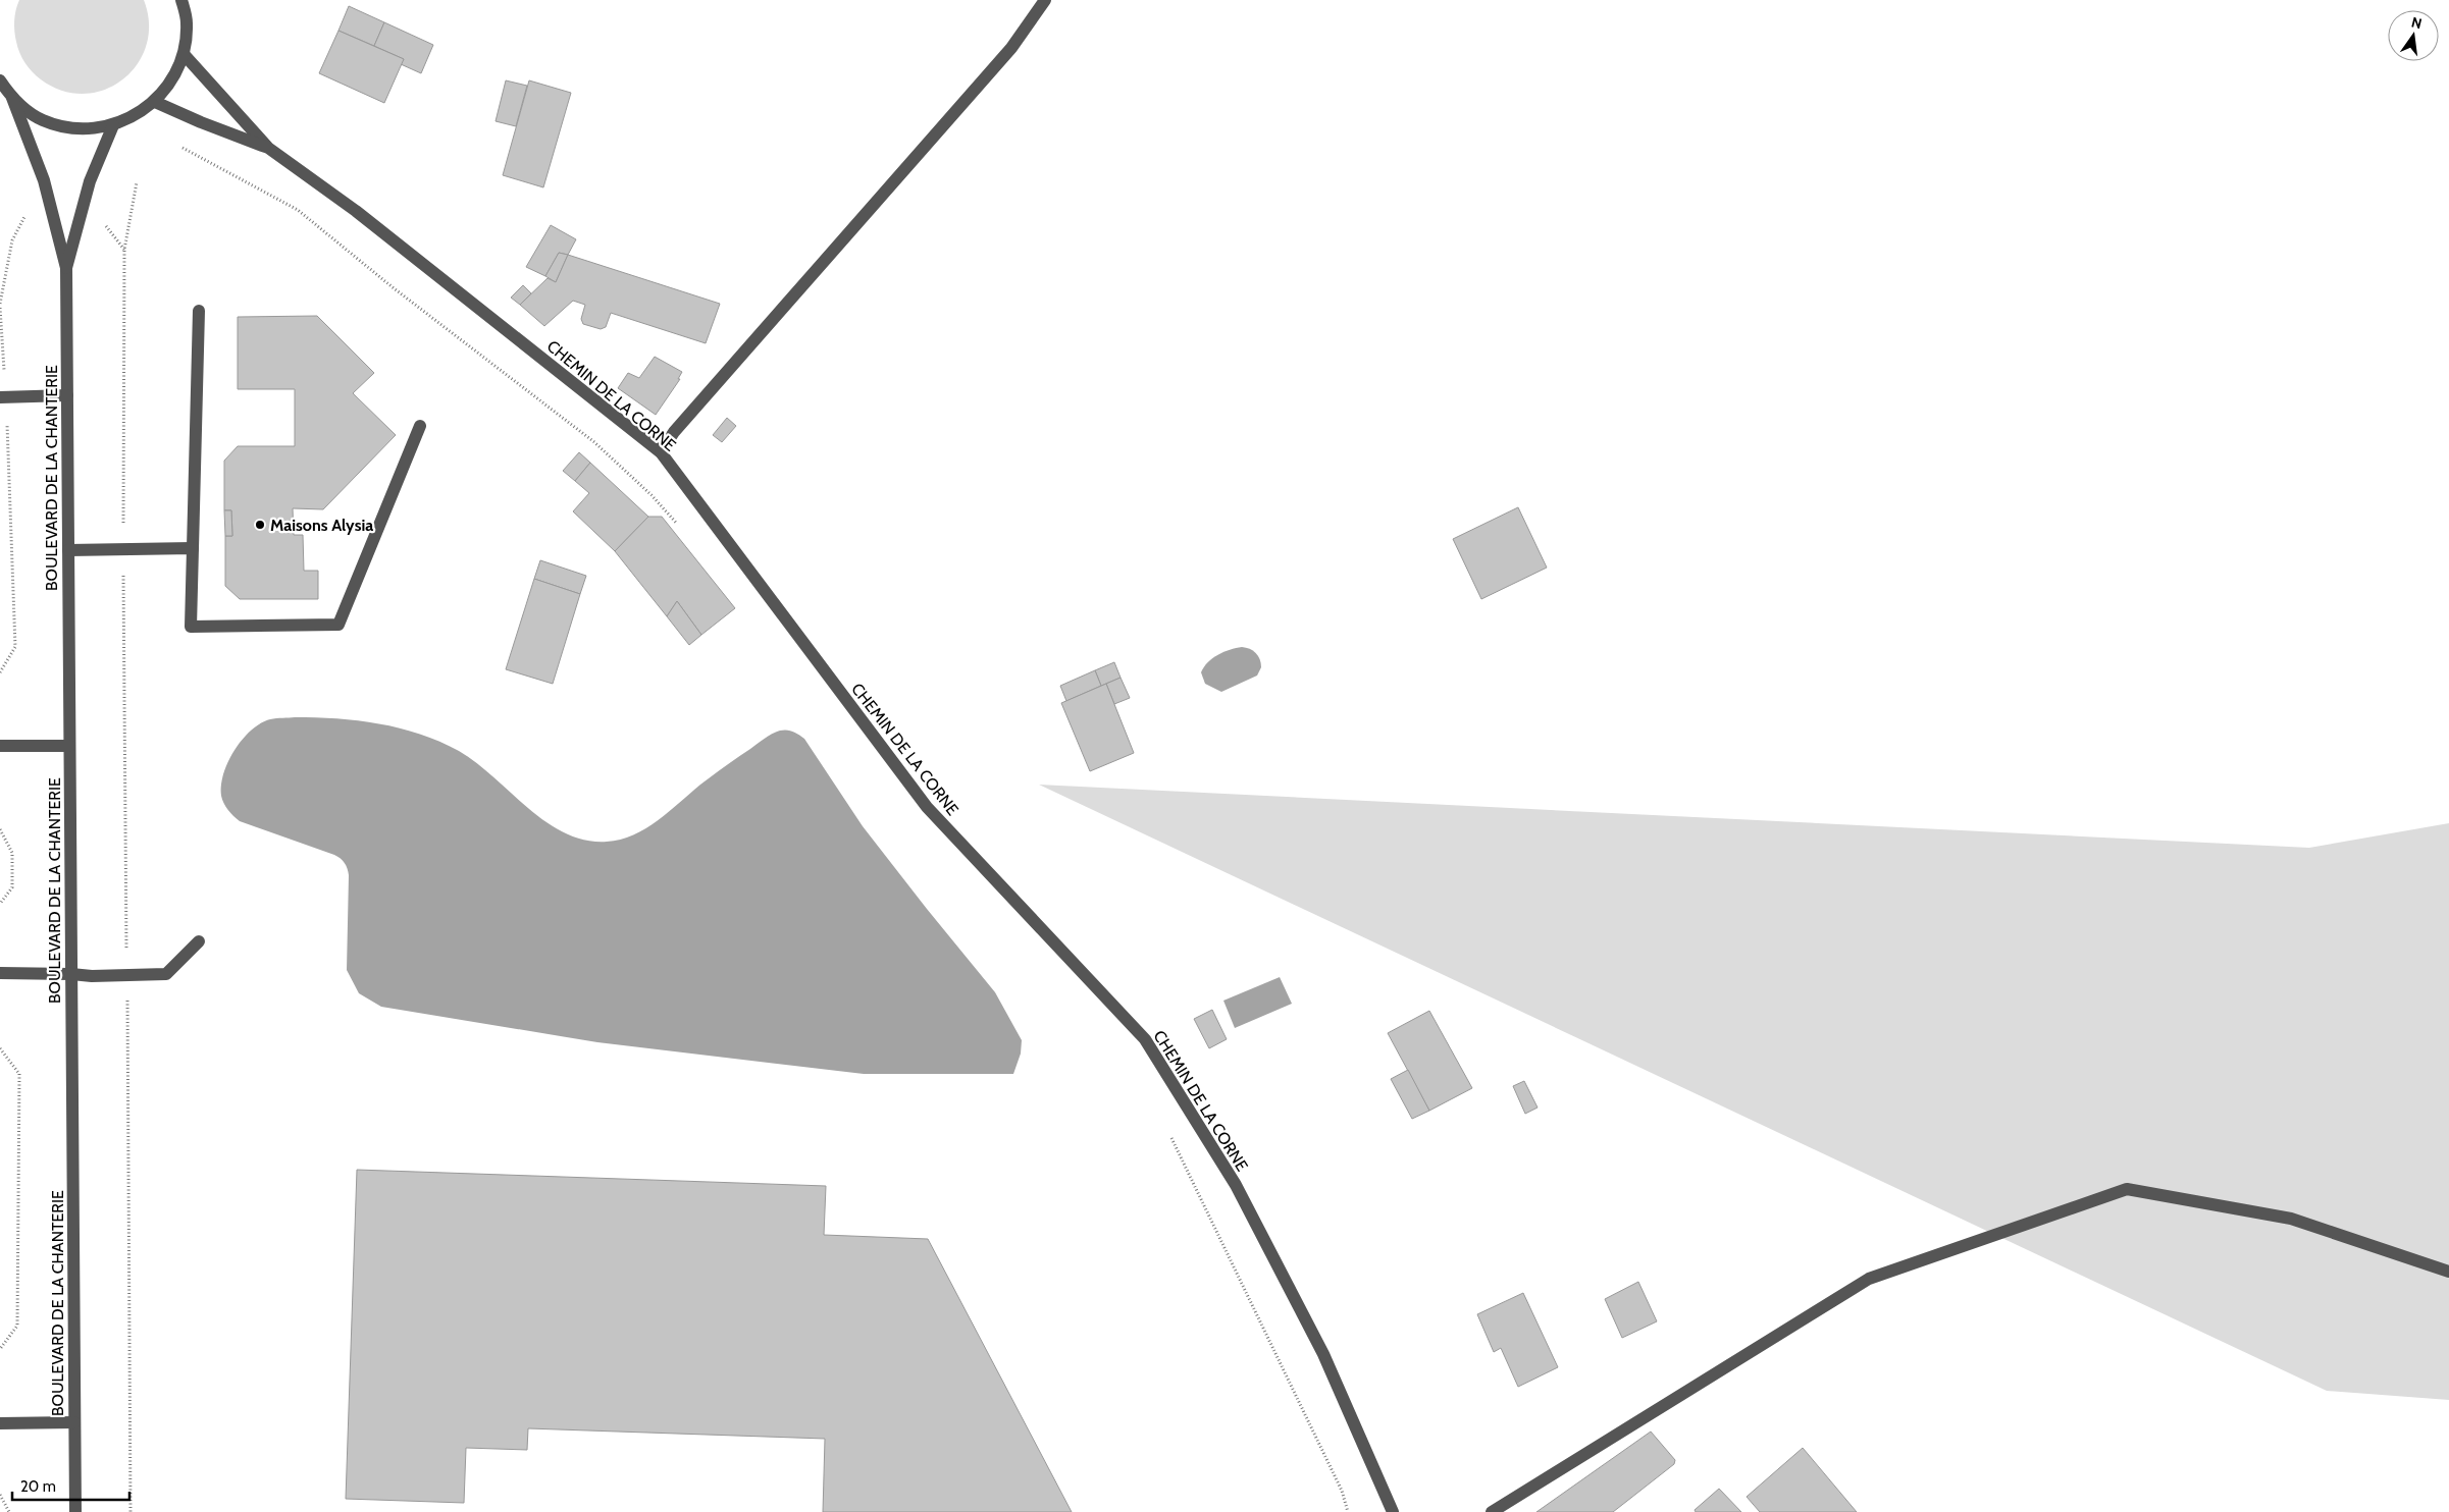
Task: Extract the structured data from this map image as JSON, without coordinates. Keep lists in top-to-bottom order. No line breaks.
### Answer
{"streets":{"street":["CHEMIN DE LA CORNE","BOULEVARD DE LA CHANTERIE"]},"places":["Maisons Alysia"],"scale_bar":"20 m","north":"top"}
